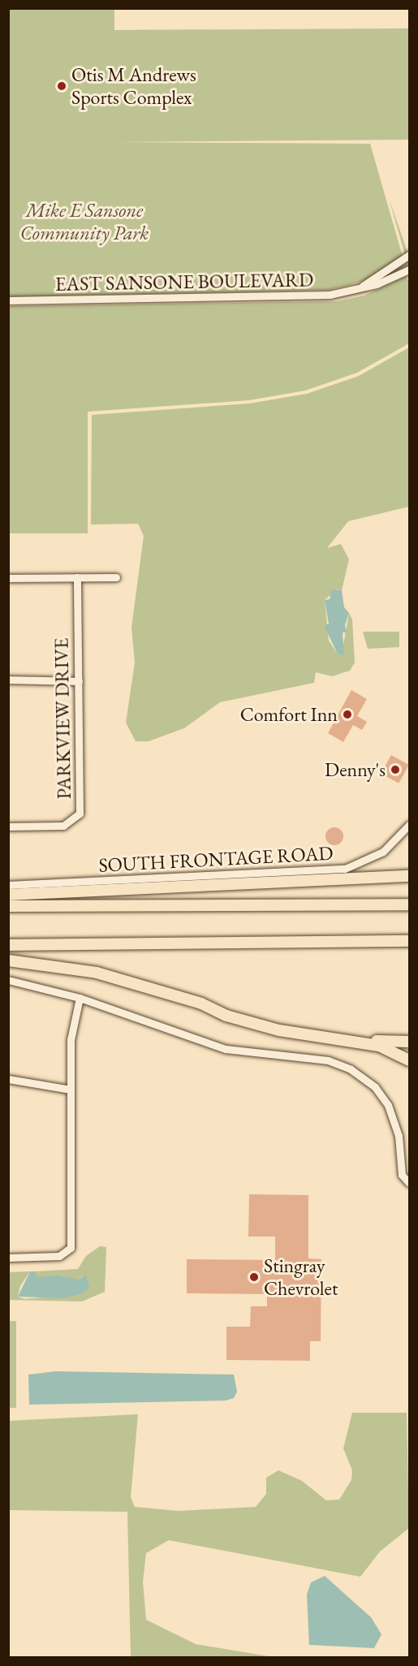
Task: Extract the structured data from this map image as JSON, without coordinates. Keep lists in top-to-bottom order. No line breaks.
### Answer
{"streets":{"street":["EAST SANSONE BOULEVARD","PARKVIEW DRIVE","SOUTH FRONTAGE ROAD"]},"parks":["Mike E Sansone Community Park"],"places":["Otis M Andrews Sports Complex","Comfort Inn","Denny's","Stingray Chevrolet"]}
